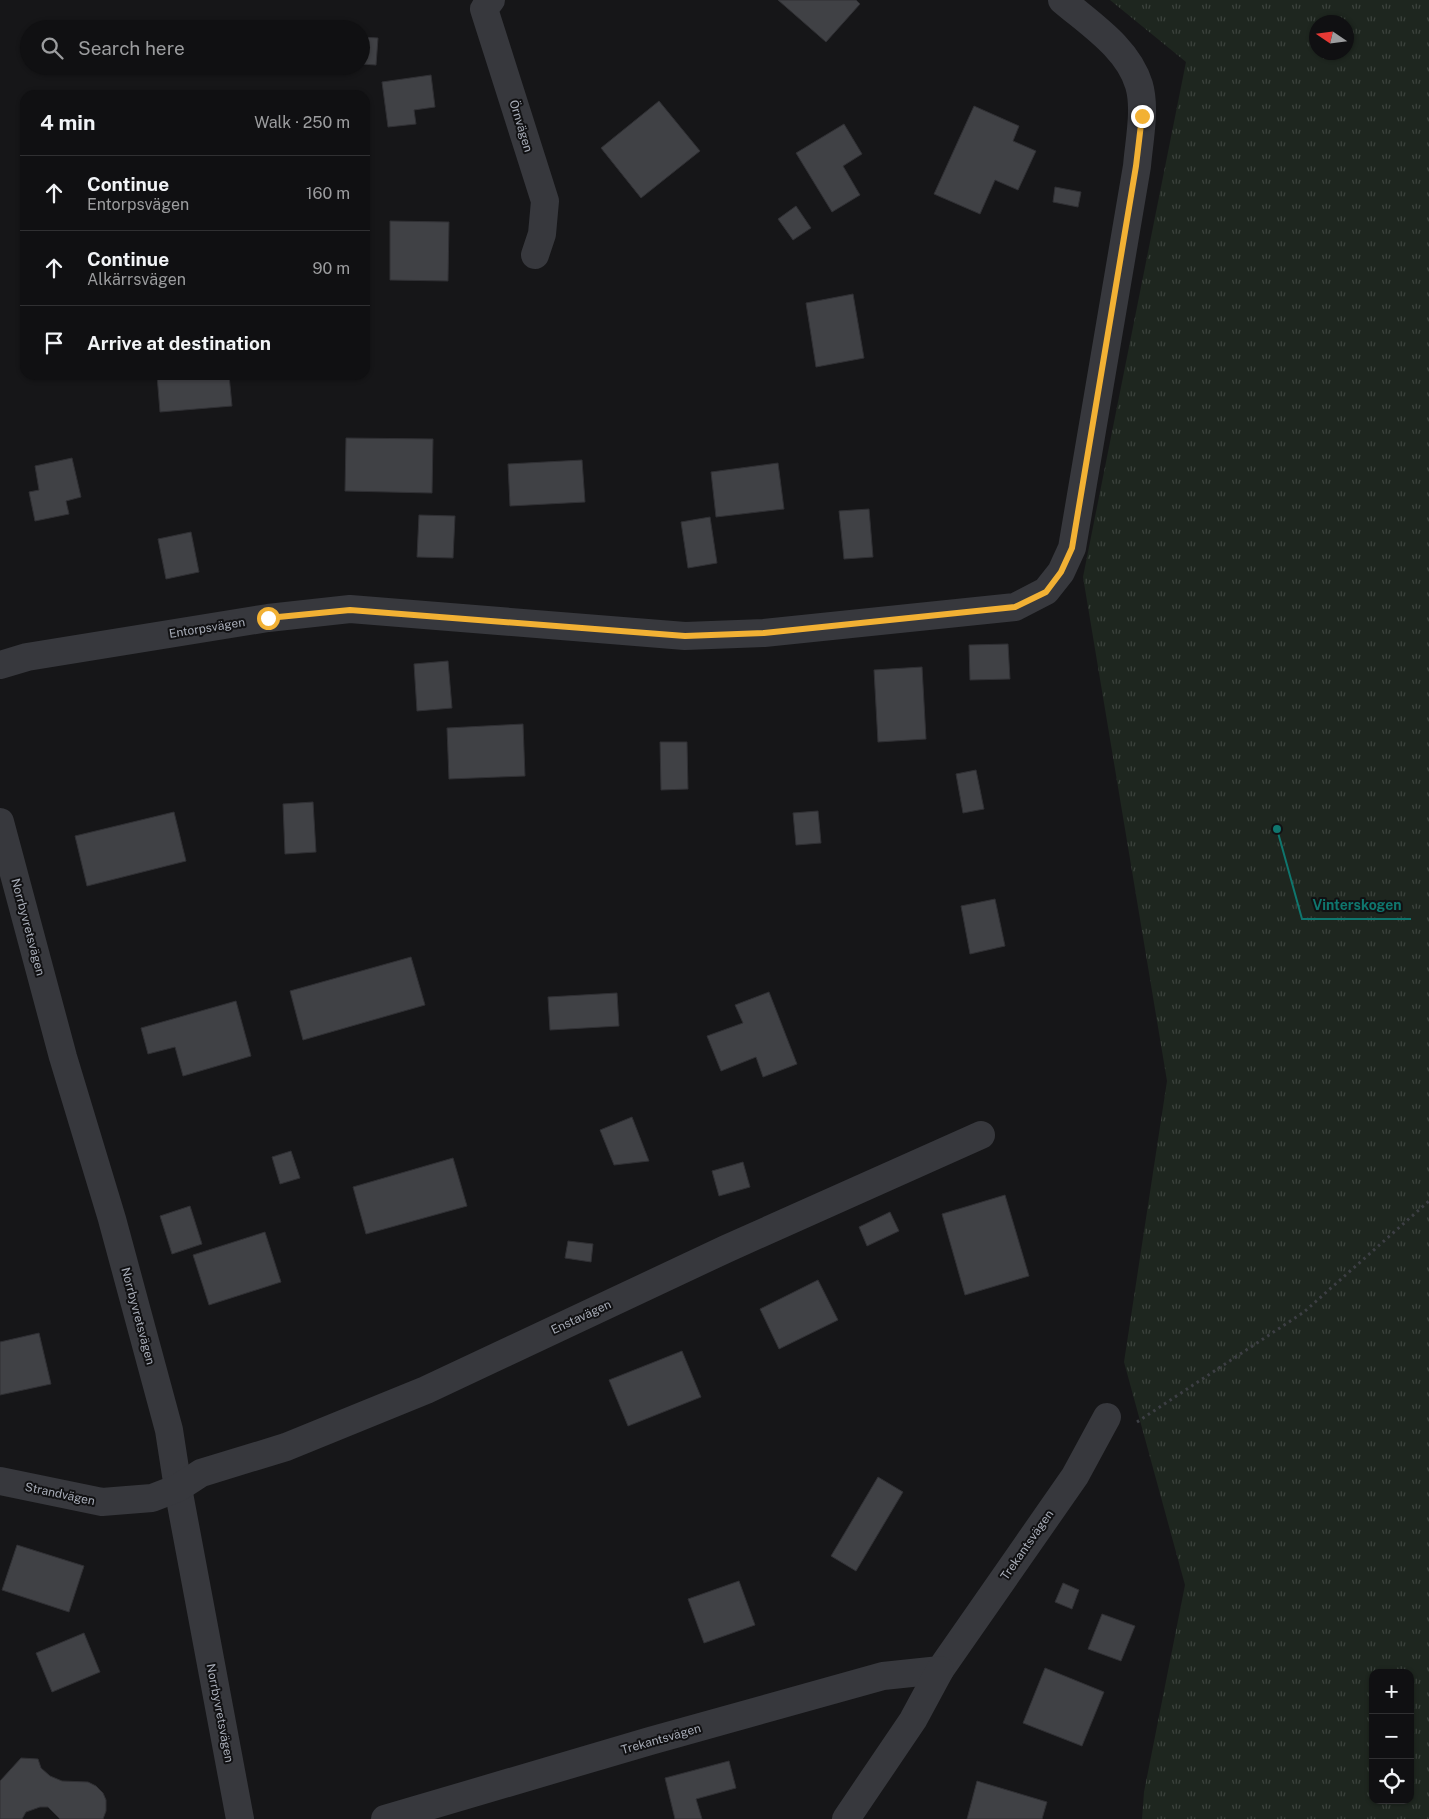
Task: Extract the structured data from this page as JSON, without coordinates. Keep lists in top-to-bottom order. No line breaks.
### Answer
{"streets":{"street":["Örnvägen","Entorpsvägen","Norrbyvretsvägen","Enstavägen","Strandvägen","Trekantsvägen"]},"crossings":[["Norrbyvretsvägen","Enstavägen"],["Norrbyvretsvägen","Strandvägen"],["Enstavägen","Strandvägen"]],"places":["Vinterskogen"],"north":"left","page":{"search":"Search here","heading":["4 min","Walk · 250 m"],"list":[["Continue","Entorpsvägen","160 m"],["Continue","Alkärrsvägen","90 m"],"Arrive at destination"],"map_buttons":["+","−"]}}
